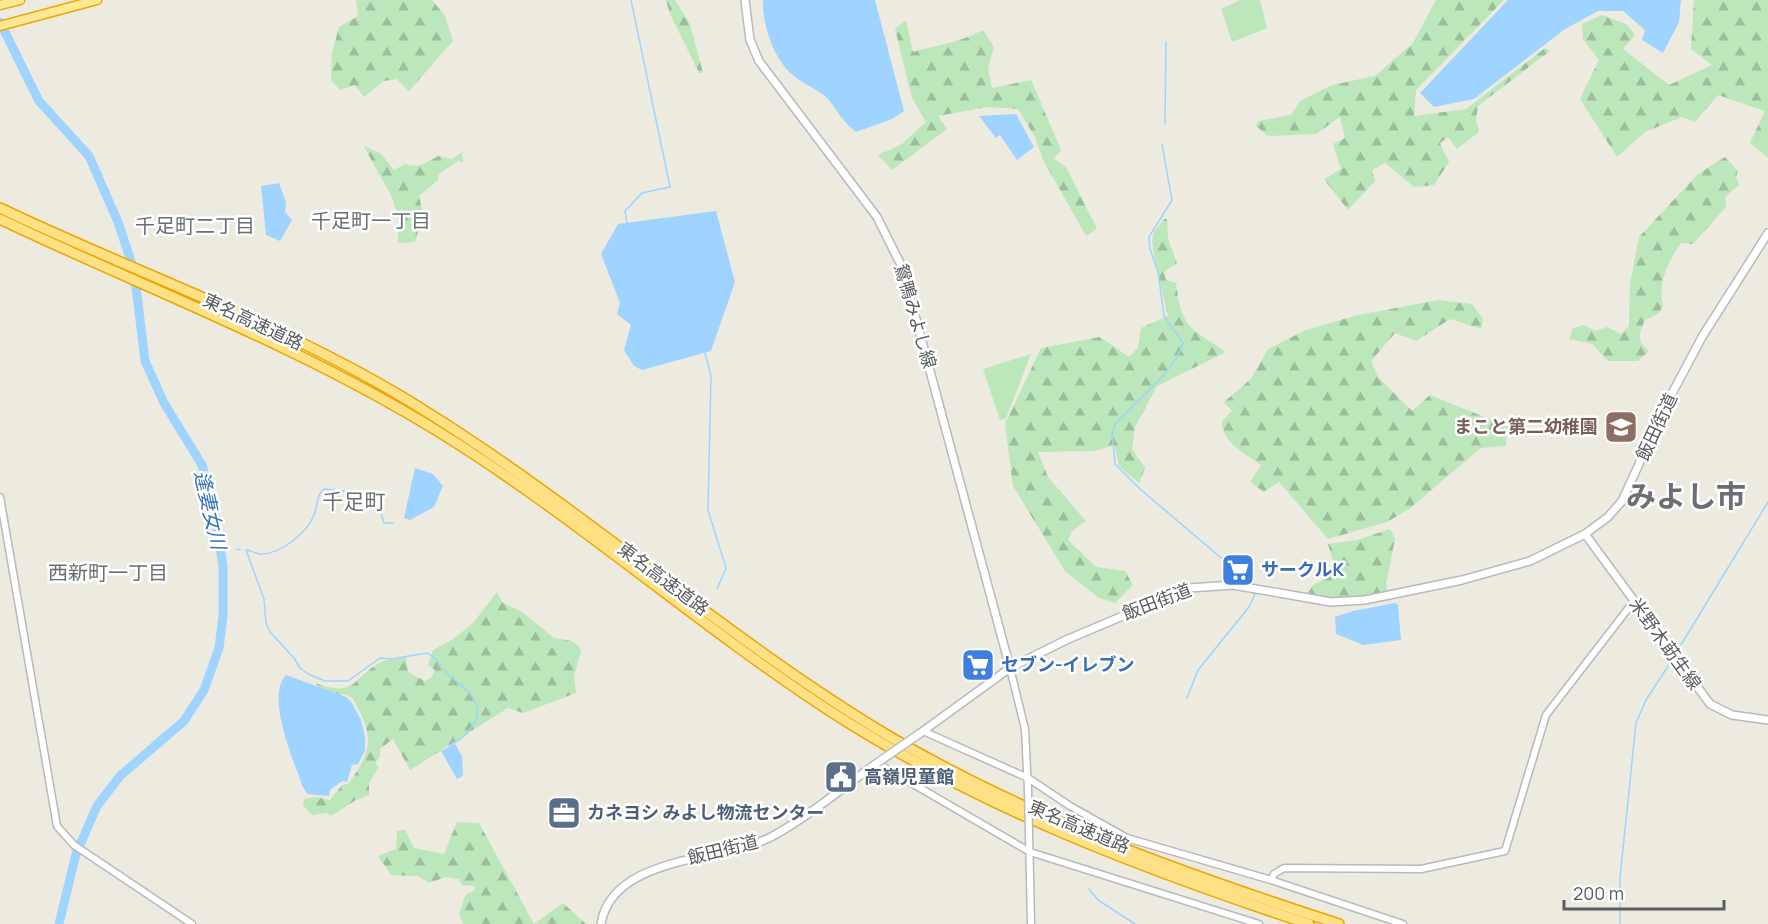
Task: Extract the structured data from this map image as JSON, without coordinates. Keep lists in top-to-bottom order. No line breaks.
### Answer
{"streets":{"highway":["東名高速道路"],"main road":["鴛鴨みよし線","飯田街道","米野木莇生線"]},"crossings":[["鴛鴨みよし線","飯田街道"],["飯田街道","米野木莇生線"]],"districts":["千足町一丁目","千足町二丁目","みよし市","千足町","西新町一丁目"],"water":["逢妻女川"],"places":{"school or university":["まこと第二幼稚園"],"supermarket":["サークルK","セブン-イレブン"],"public building":["高嶺児童館"],"office":["カネヨシ みよし物流センター"]},"scale_bar":"200 m"}
